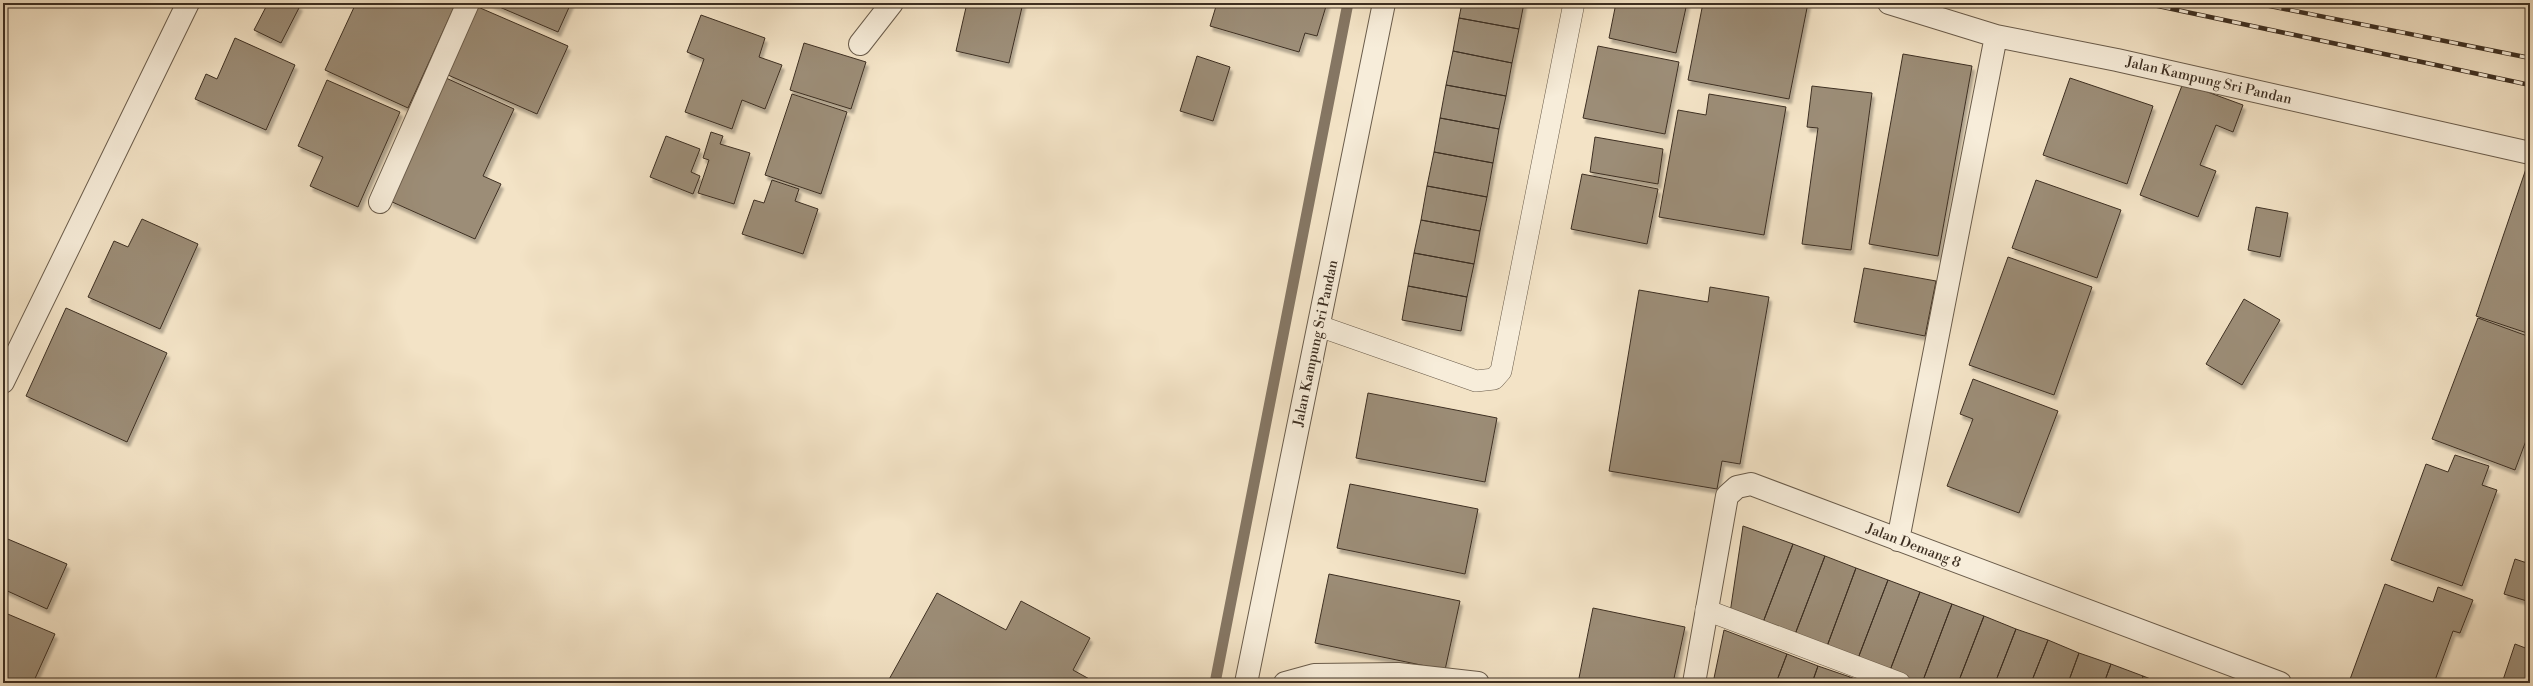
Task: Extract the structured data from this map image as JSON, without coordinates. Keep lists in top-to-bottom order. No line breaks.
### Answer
{"streets":{"street":["Jalan Kampung Sri Pandan","Jalan Demang 8"]}}
